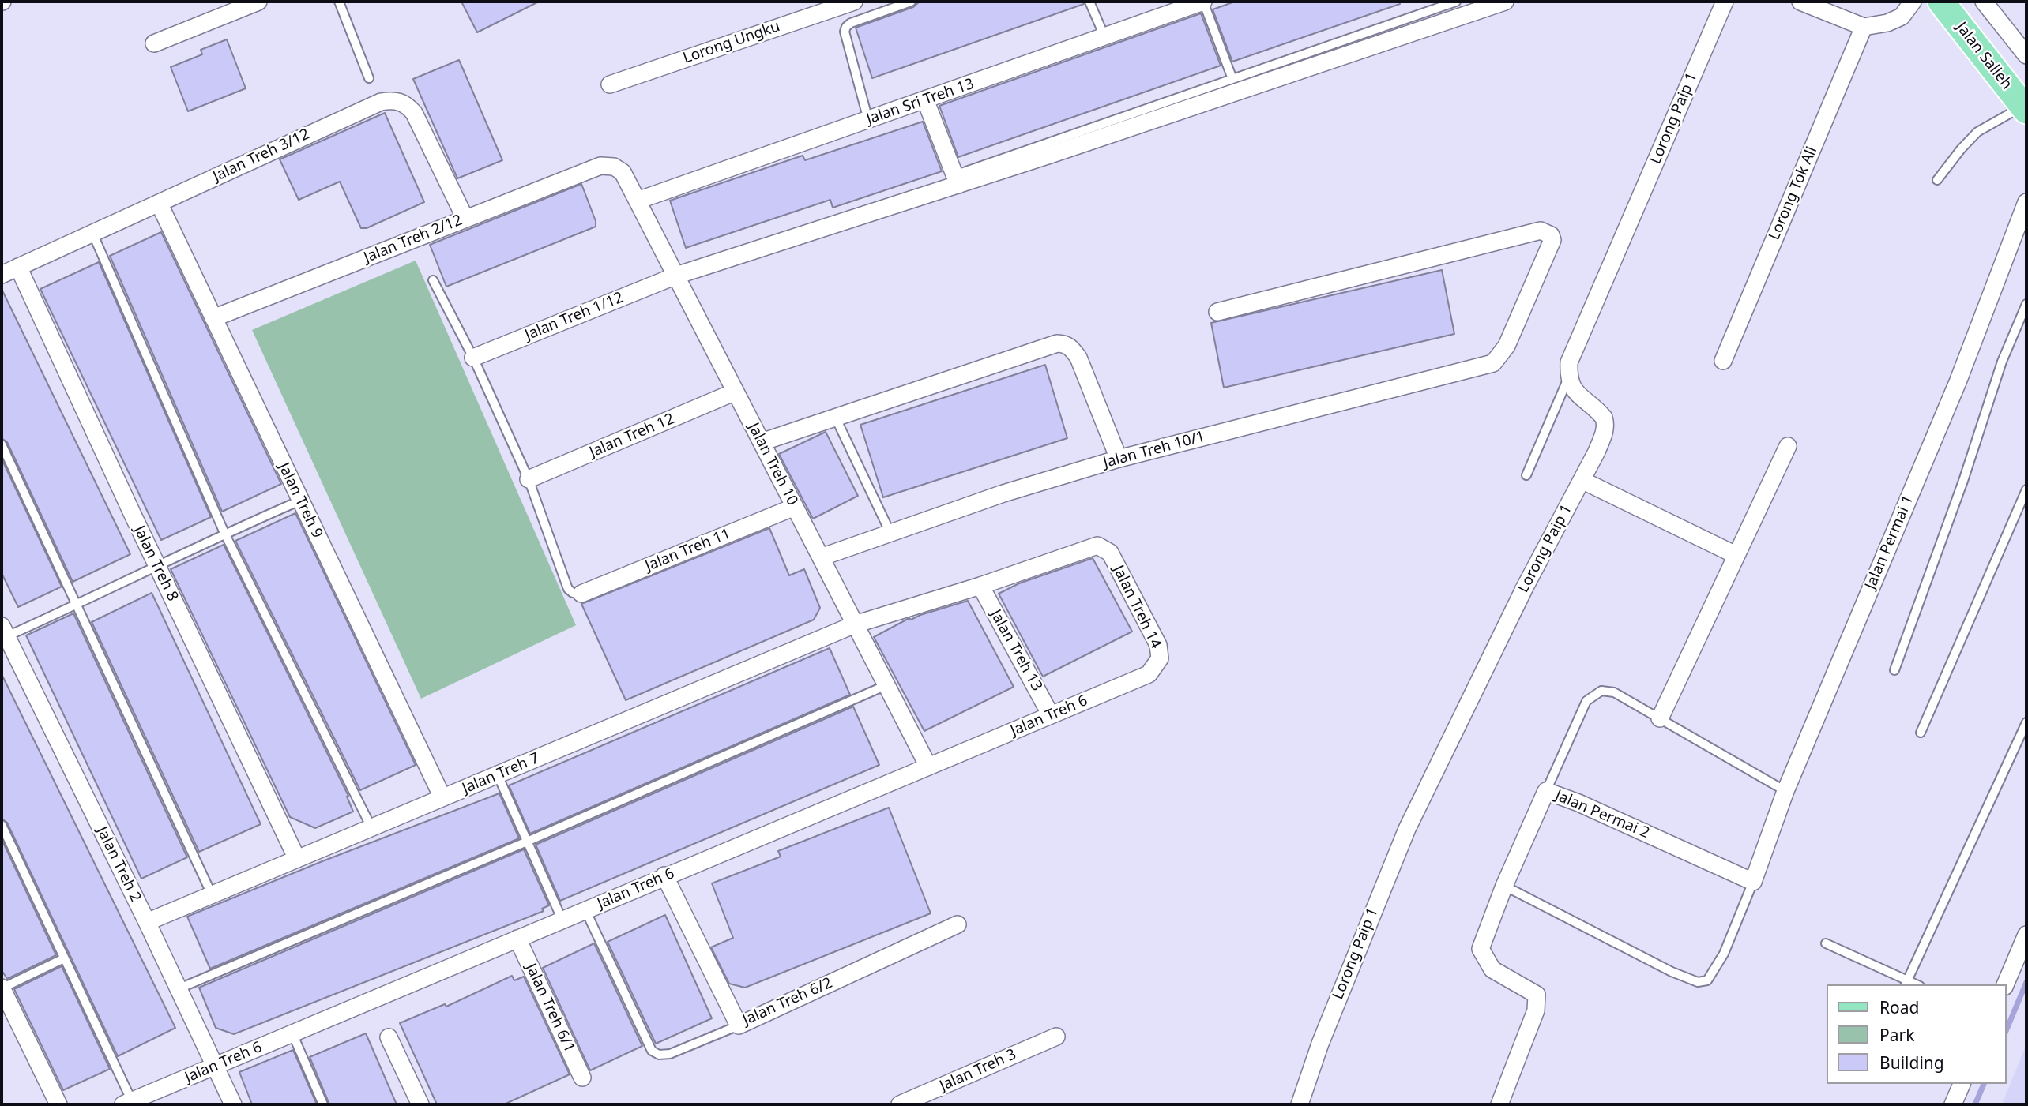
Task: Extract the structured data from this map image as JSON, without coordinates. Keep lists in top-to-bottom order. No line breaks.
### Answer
{"streets":{"main road":["Jalan Salleh"],"street":["Lorong Ungku","Jalan Sri Treh 13","Lorong Paip 1","Jalan Treh 3/12","Lorong Tok Ali","Jalan Treh 2/12","Jalan Treh 1/12","Jalan Treh 12","Jalan Treh 10/1","Jalan Treh 10","Jalan Treh 9","Jalan Permai 1","Jalan Treh 11","Jalan Treh 8","Jalan Treh 14","Jalan Treh 13","Jalan Treh 6","Jalan Treh 7","Jalan Permai 2","Jalan Treh 2","Jalan Treh 6/2","Jalan Treh 6/1","Jalan Treh 3"]},"crossings":[["Jalan Sri Treh 13","Jalan Treh 10"],["Jalan Treh 3/12","Jalan Treh 2/12"],["Jalan Treh 3/12","Jalan Treh 9"],["Jalan Treh 3/12","Jalan Treh 8"],["Jalan Treh 2/12","Jalan Treh 10"],["Jalan Treh 2/12","Jalan Treh 9"],["Jalan Treh 1/12","Jalan Treh 10"],["Jalan Treh 12","Jalan Treh 10"],["Jalan Treh 10/1","Jalan Treh 10"],["Jalan Treh 10","Jalan Treh 11"],["Jalan Treh 10","Jalan Treh 6"],["Jalan Treh 10","Jalan Treh 7"],["Jalan Treh 9","Jalan Treh 7"],["Jalan Permai 1","Jalan Permai 2"],["Jalan Treh 8","Jalan Treh 7"],["Jalan Treh 14","Jalan Treh 6"],["Jalan Treh 14","Jalan Treh 7"],["Jalan Treh 13","Jalan Treh 6"],["Jalan Treh 13","Jalan Treh 7"],["Jalan Treh 6","Jalan Treh 2"],["Jalan Treh 6","Jalan Treh 6/2"],["Jalan Treh 6","Jalan Treh 6/1"],["Jalan Treh 7","Jalan Treh 2"]],"legend":["Road","Park","Building"]}
